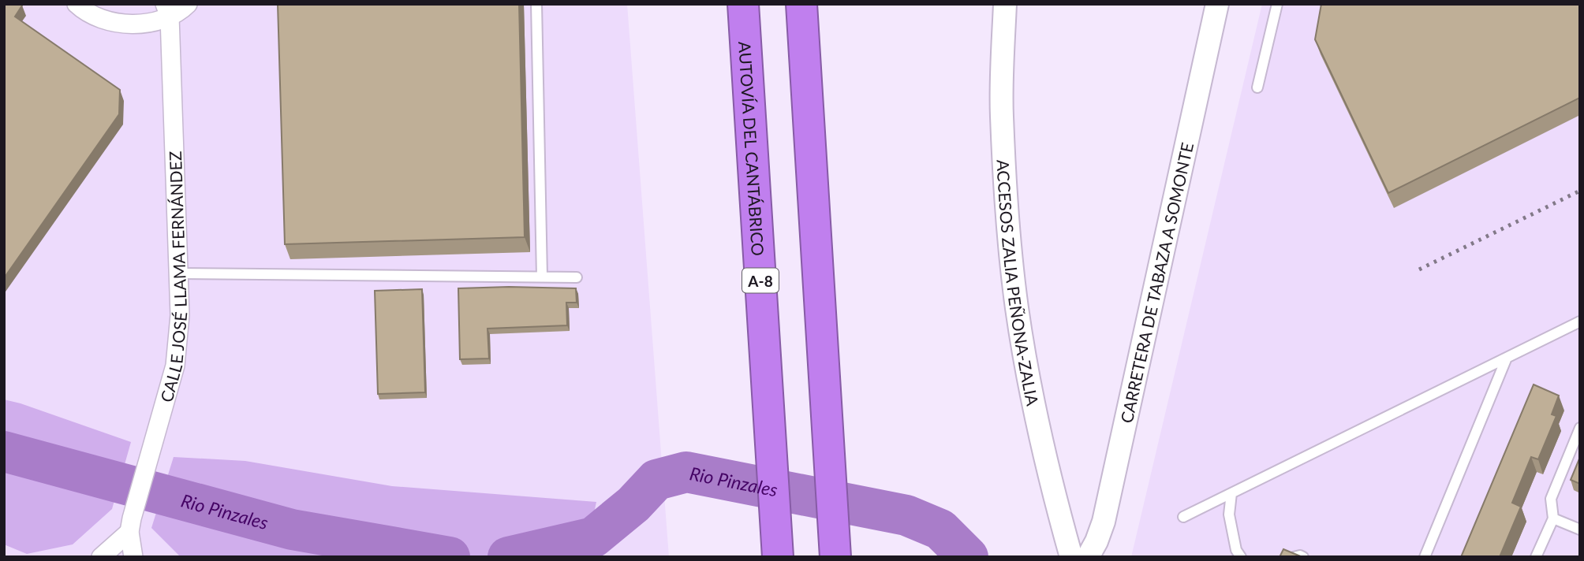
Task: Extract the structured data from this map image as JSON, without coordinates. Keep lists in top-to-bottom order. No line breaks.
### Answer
{"streets":{"highway":["AUTOVÍA DEL CANTÁBRICO","A-8"],"street":["CALLE JOSÉ LLAMA FERNÁNDEZ","CARRETERA DE TABAZA A SOMONTE","ACCESOS ZALIA PEÑONA-ZALIA"]},"water":["Rio Pinzales"]}
